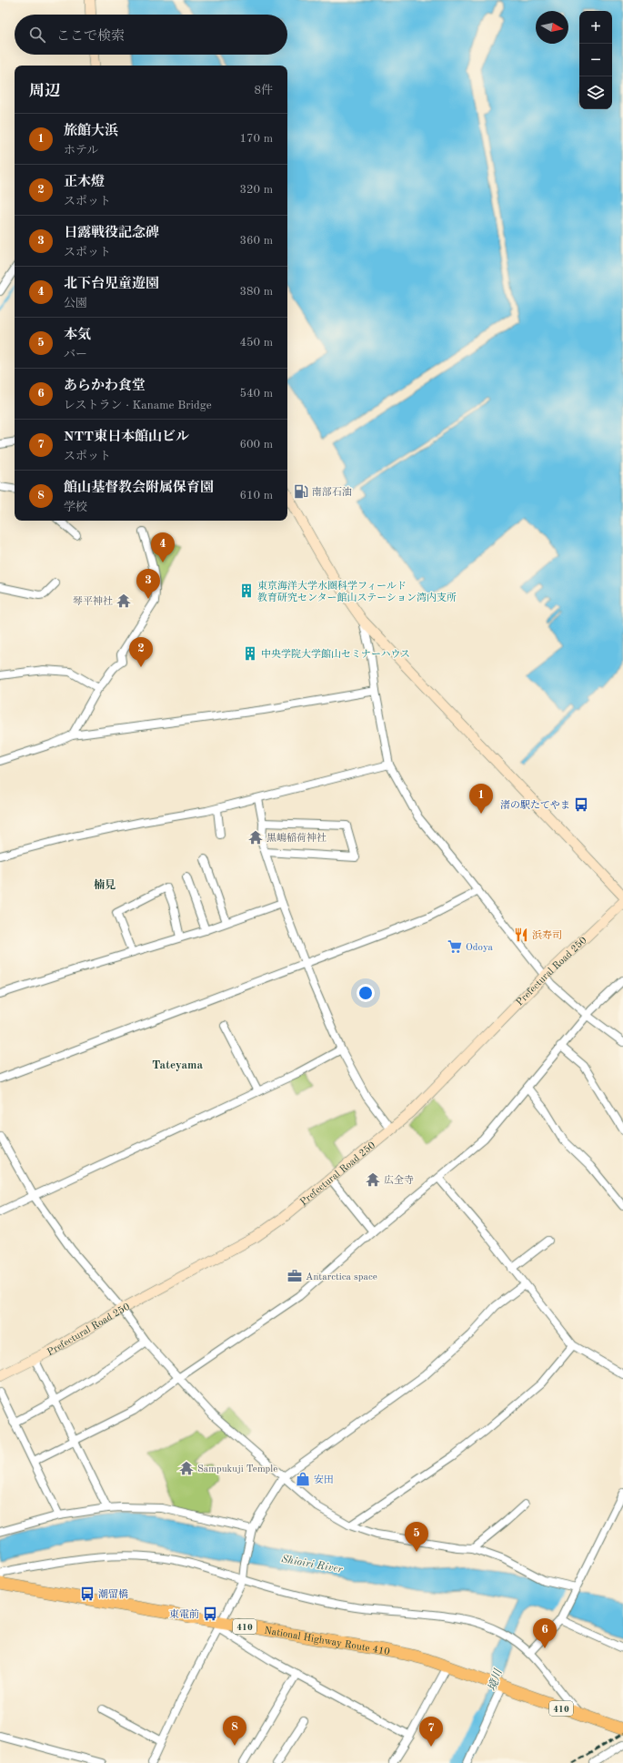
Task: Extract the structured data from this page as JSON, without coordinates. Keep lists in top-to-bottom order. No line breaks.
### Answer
{"streets":{"highway":["410","National Highway Route 410"],"main road":["Prefectural Road 250"]},"districts":["楠見","Tateyama"],"water":["Shioiri River","境川"],"places":{"fuel station":["南部石油"],"building":["東京海洋大学水圏科学フィールド 教育研究センター館山ステーション湾内支所","中央学院大学館山セミナーハウス"],"temple":["琴平神社","黒嶋稲荷神社","広全寺","Sampukuji Temple"],"bus stop":["渚の駅たてやま","潮留橋","東電前"],"restaurant":["浜寿司"],"supermarket":["Odoya"],"office":["Antarctica space"],"shop":["安田"]},"north":"right","page":{"map_buttons":["+","−"],"search":"ここで検索","heading":["周辺","8件"],"list":[{"mark":"1","name":"旅館大浜","note":"ホテル","value":"170 m"},{"mark":"2","name":"正木燈","note":"スポット","value":"320 m"},{"mark":"3","name":"日露戦役記念碑","note":"スポット","value":"360 m"},{"mark":"4","name":"北下台児童遊園","note":"公園","value":"380 m"},{"mark":"5","name":"本気","note":"バー","value":"450 m"},{"mark":"6","name":"あらかわ食堂","note":"レストラン · Kaname Bridge","value":"540 m"},{"mark":"7","name":"NTT東日本館山ビル","note":"スポット","value":"600 m"},{"mark":"8","name":"館山基督教会附属保育園","note":"学校","value":"610 m"}],"pins":["4","3","2","1","5","6","8","7"]}}
